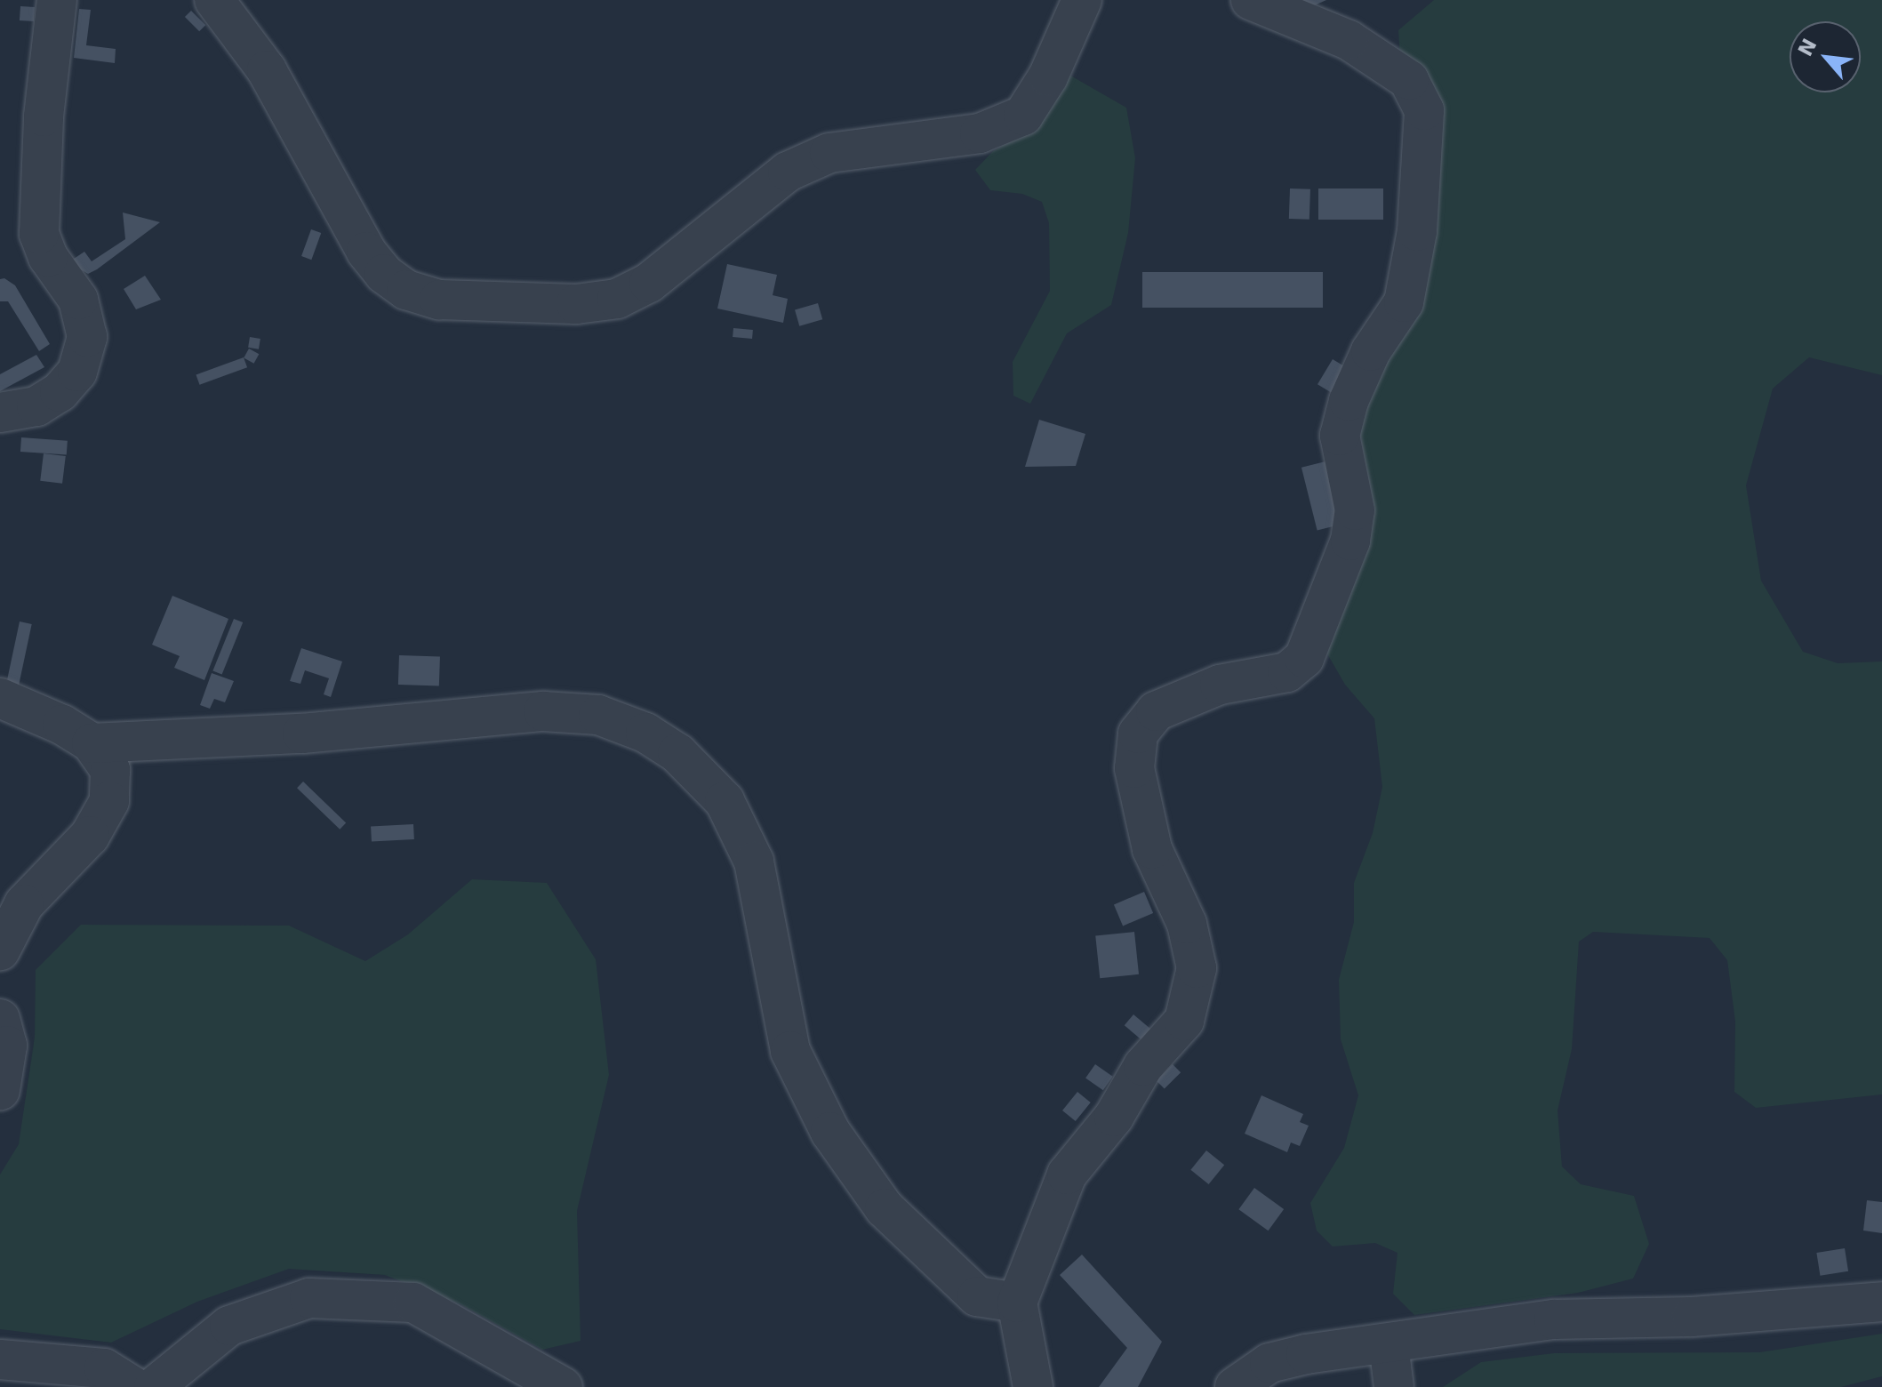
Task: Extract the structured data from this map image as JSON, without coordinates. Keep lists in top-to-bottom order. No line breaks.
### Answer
{"north":"top left"}
